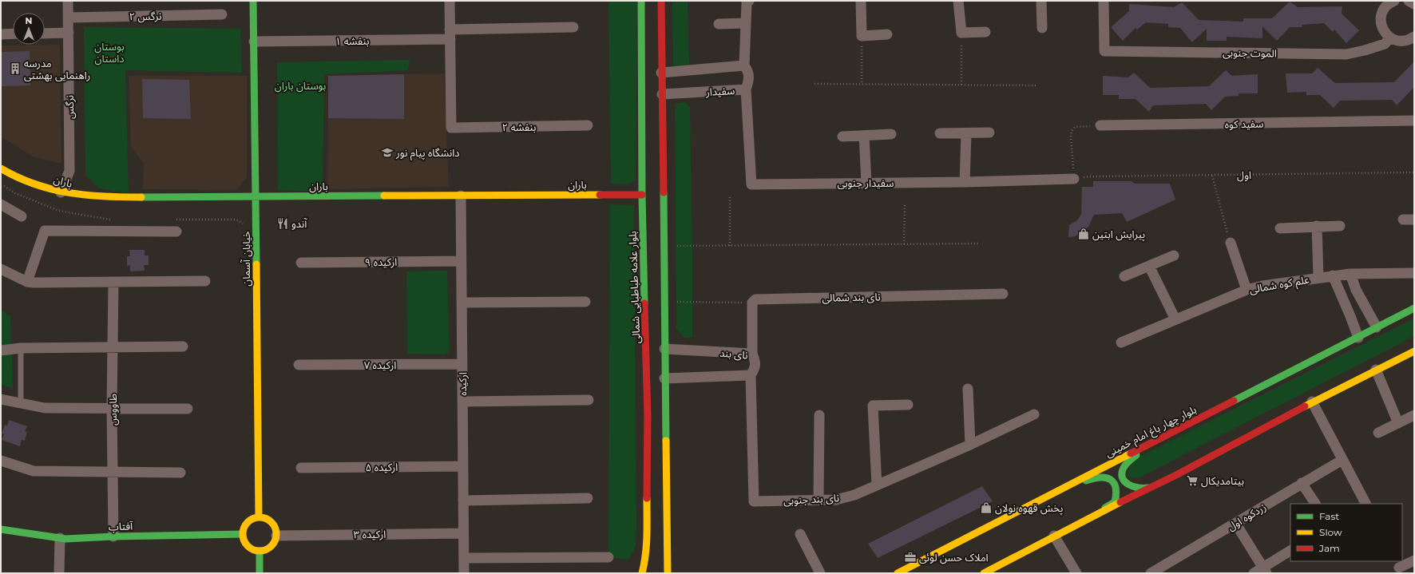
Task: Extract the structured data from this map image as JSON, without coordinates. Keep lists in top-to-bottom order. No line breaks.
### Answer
{"streets":{"main road":["باران","خیابان آسمان","بلوار علامه طباطبایی شمالی","بلوار چهار باغ امام خمینی","آفتاب"],"street":["نرگس ۲","بنفشه ۱","الموت جنوبی","سفیدار","نرگس","سفید کوه","بنفشه ۲","سفیدار جنوبی","ارکیده ۹","علم کوه شمالی","نای بند شمالی","نای بند","ارکیده ۷","ارکیده","طاووس","ارکیده ۵","نای بند جنوبی","زردکوه اول","ارکیده ۳"],"path":["اول"]},"crossings":[["نرگس ۲","نرگس"],["بنفشه ۱","بنفشه ۲"],["بنفشه ۱","خیابان آسمان"],["سفیدار","سفیدار جنوبی"],["نرگس","باران"],["اول","سفیدار جنوبی"],["باران","خیابان آسمان"],["باران","بلوار علامه طباطبایی شمالی"],["باران","ارکیده"],["خیابان آسمان","آفتاب"],["خیابان آسمان","ارکیده ۳"],["ارکیده ۹","ارکیده"],["نای بند","نای بند جنوبی"],["ارکیده ۷","ارکیده"],["ارکیده","ارکیده ۵"],["ارکیده","ارکیده ۳"],["طاووس","آفتاب"],["آفتاب","ارکیده ۳"]],"parks":["بوستان داستان","بوستان باران"],"places":{"building":["مدرسه راهنمایی بهشتی"],"school or university":["دانشگاه پیام نور"],"restaurant":["آندو"],"shop":["پیرایش ابتین","پخش قهوه نولان"],"supermarket":["بیتامدیکال"],"office":["املاک حسن لوئی"]},"legend":["Fast","Slow","Jam"],"north":"top"}
